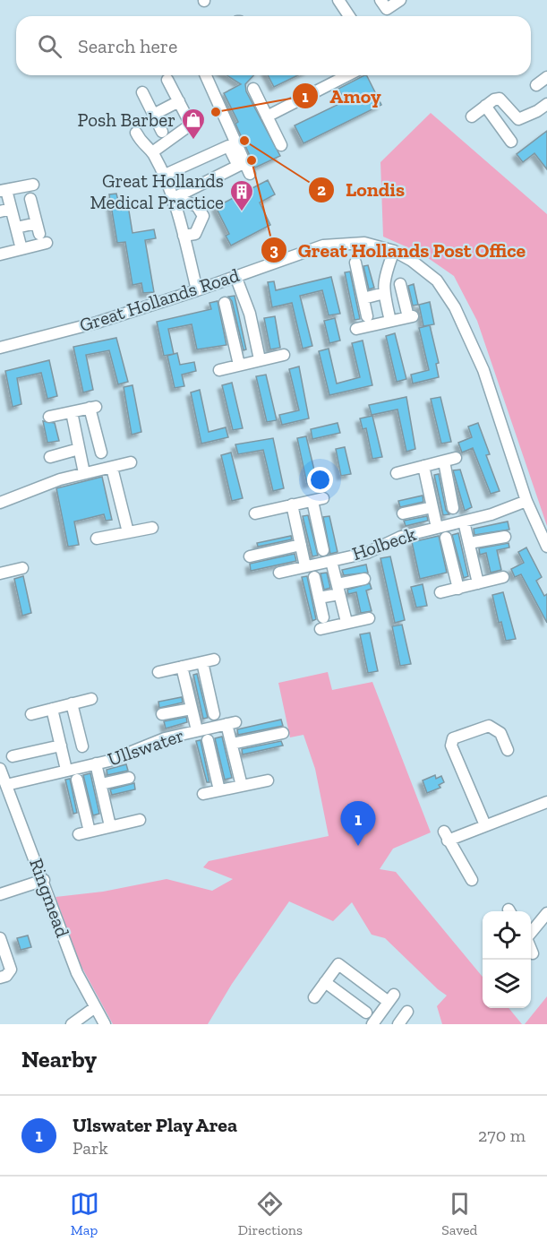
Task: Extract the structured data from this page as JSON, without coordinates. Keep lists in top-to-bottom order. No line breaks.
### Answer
{"streets":{"street":["Great Hollands Road","Holbeck","Ullswater","Ringmead"]},"crossings":[["Great Hollands Road","Holbeck"],["Ullswater","Ringmead"]],"places":{"other":["Amoy","Londis","Great Hollands Post Office"],"shop":["Posh Barber"],"building":["Great Hollands Medical Practice"]},"page":{"search":"Search here","pins":"1","heading":"Nearby","list":[{"mark":"1","name":"Ulswater Play Area","note":"Park","value":"270 m"}],"nav":["Map","Directions","Saved"]}}
